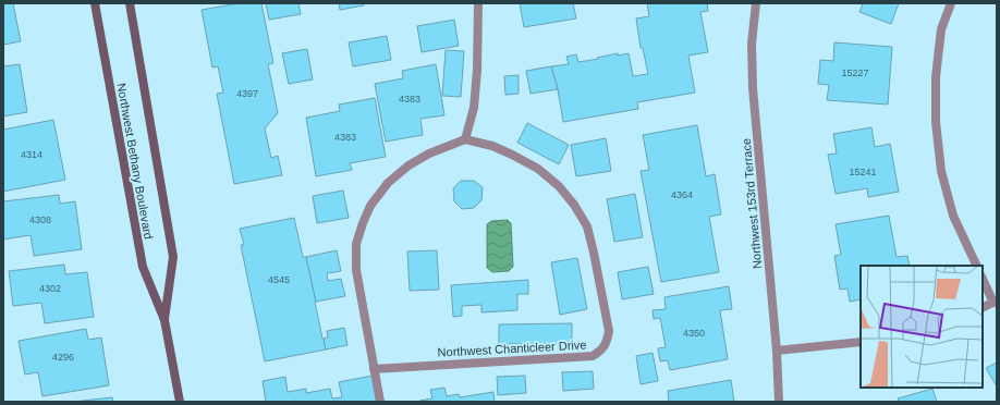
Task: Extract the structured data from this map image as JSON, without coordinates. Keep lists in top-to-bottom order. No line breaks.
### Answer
{"streets":{"main road":["Northwest Bethany Boulevard"],"street":["Northwest 153rd Terrace","Northwest Chanticleer Drive"]},"house_numbers":["15227","4397","4383","4383","4314","15241","4364","4308","4545","4302","4350","4296"]}
